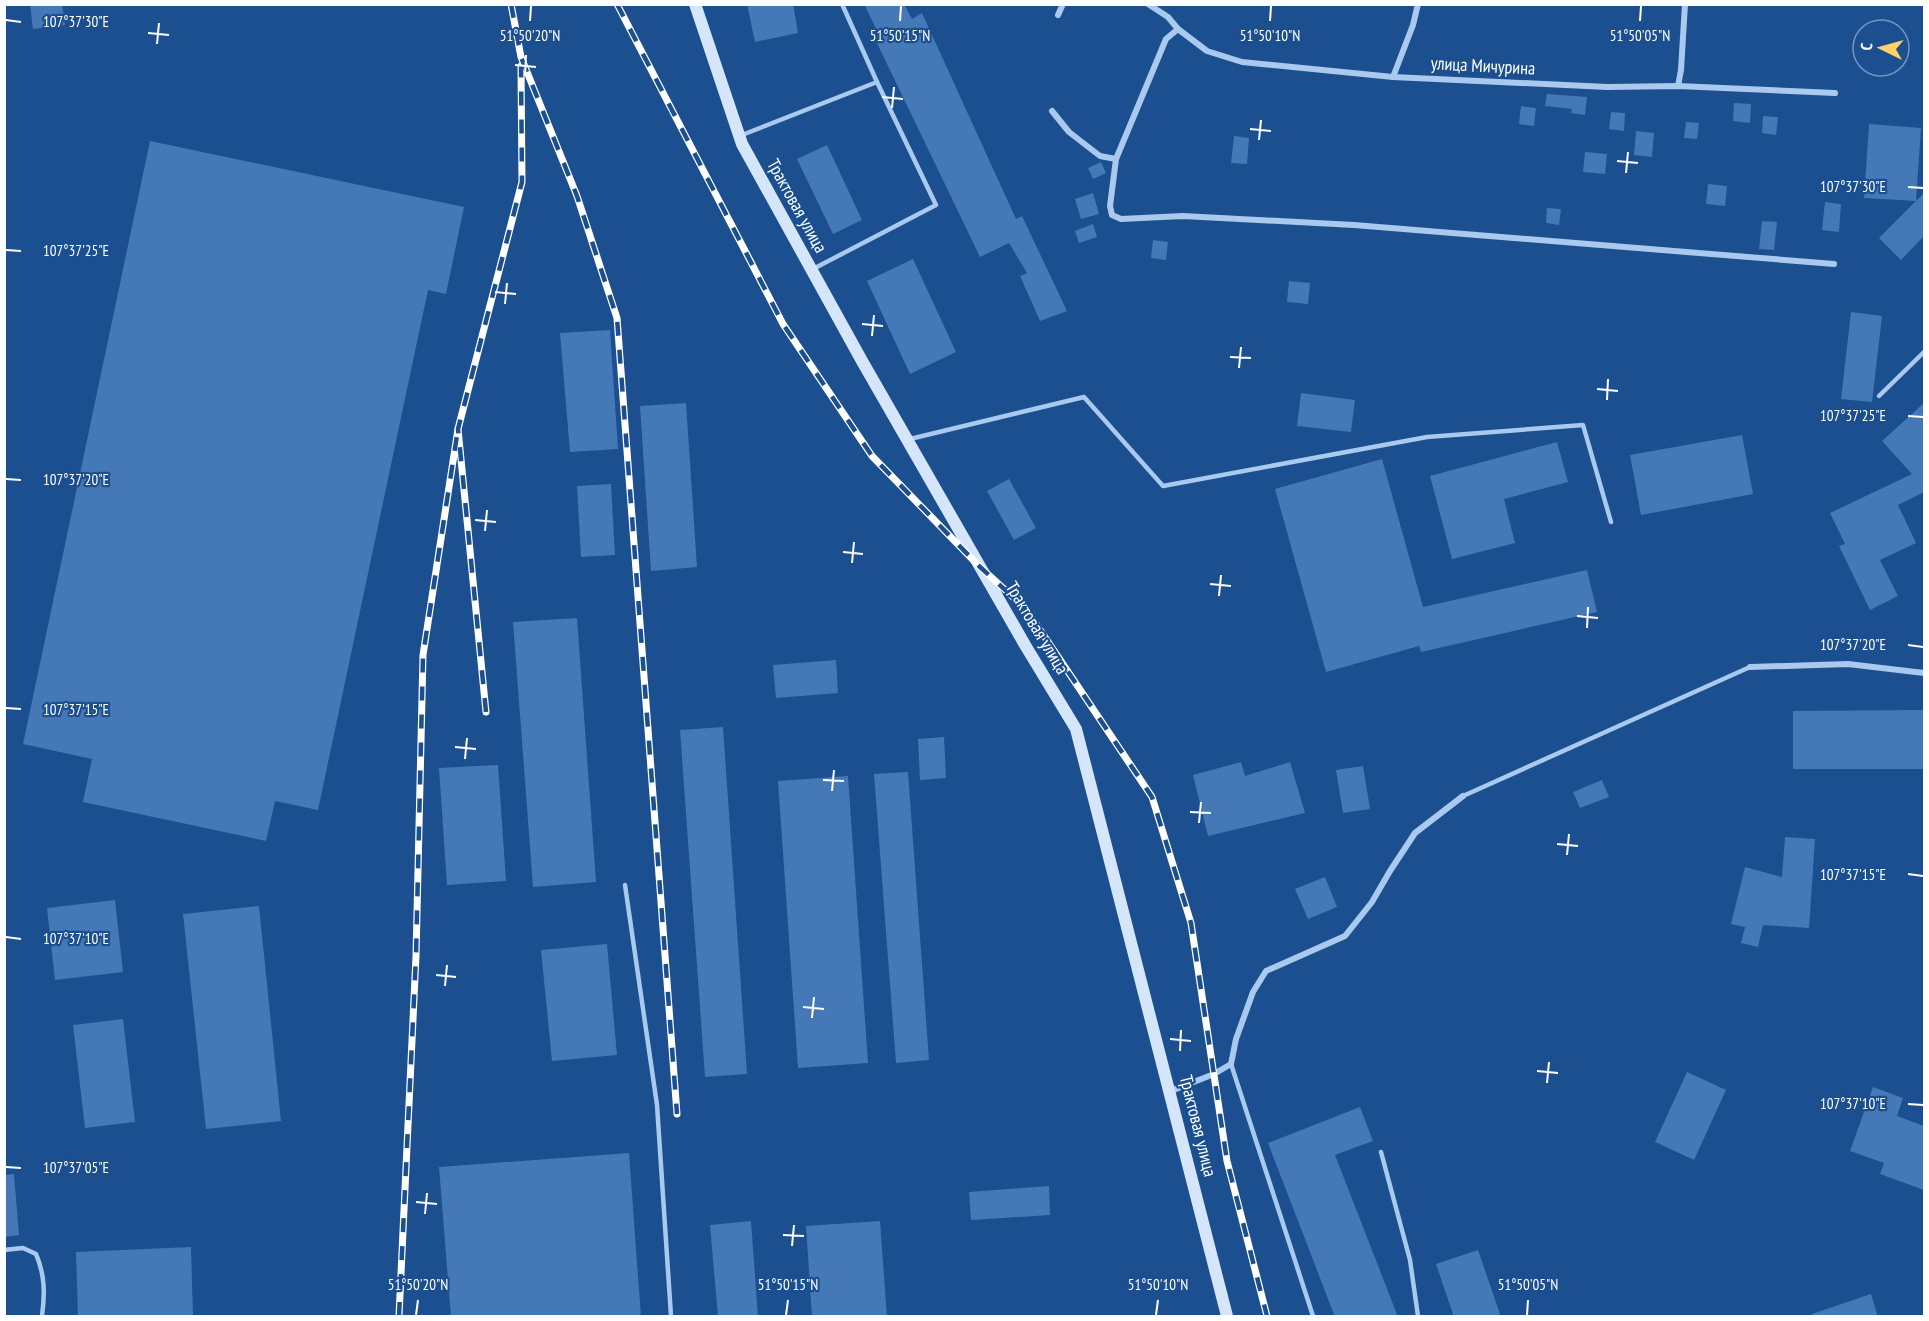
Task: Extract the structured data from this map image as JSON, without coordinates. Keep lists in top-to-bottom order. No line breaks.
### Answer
{"streets":{"main road":["Трактовая улица"],"street":["улица Мичурина"]},"north":"left","coordinates":["107°37'30\"E","51°50'20\"N","51°50'15\"N","51°50'10\"N","51°50'05\"N","107°37'25\"E","107°37'20\"E","107°37'15\"E","107°37'10\"E","107°37'05\"E"]}
